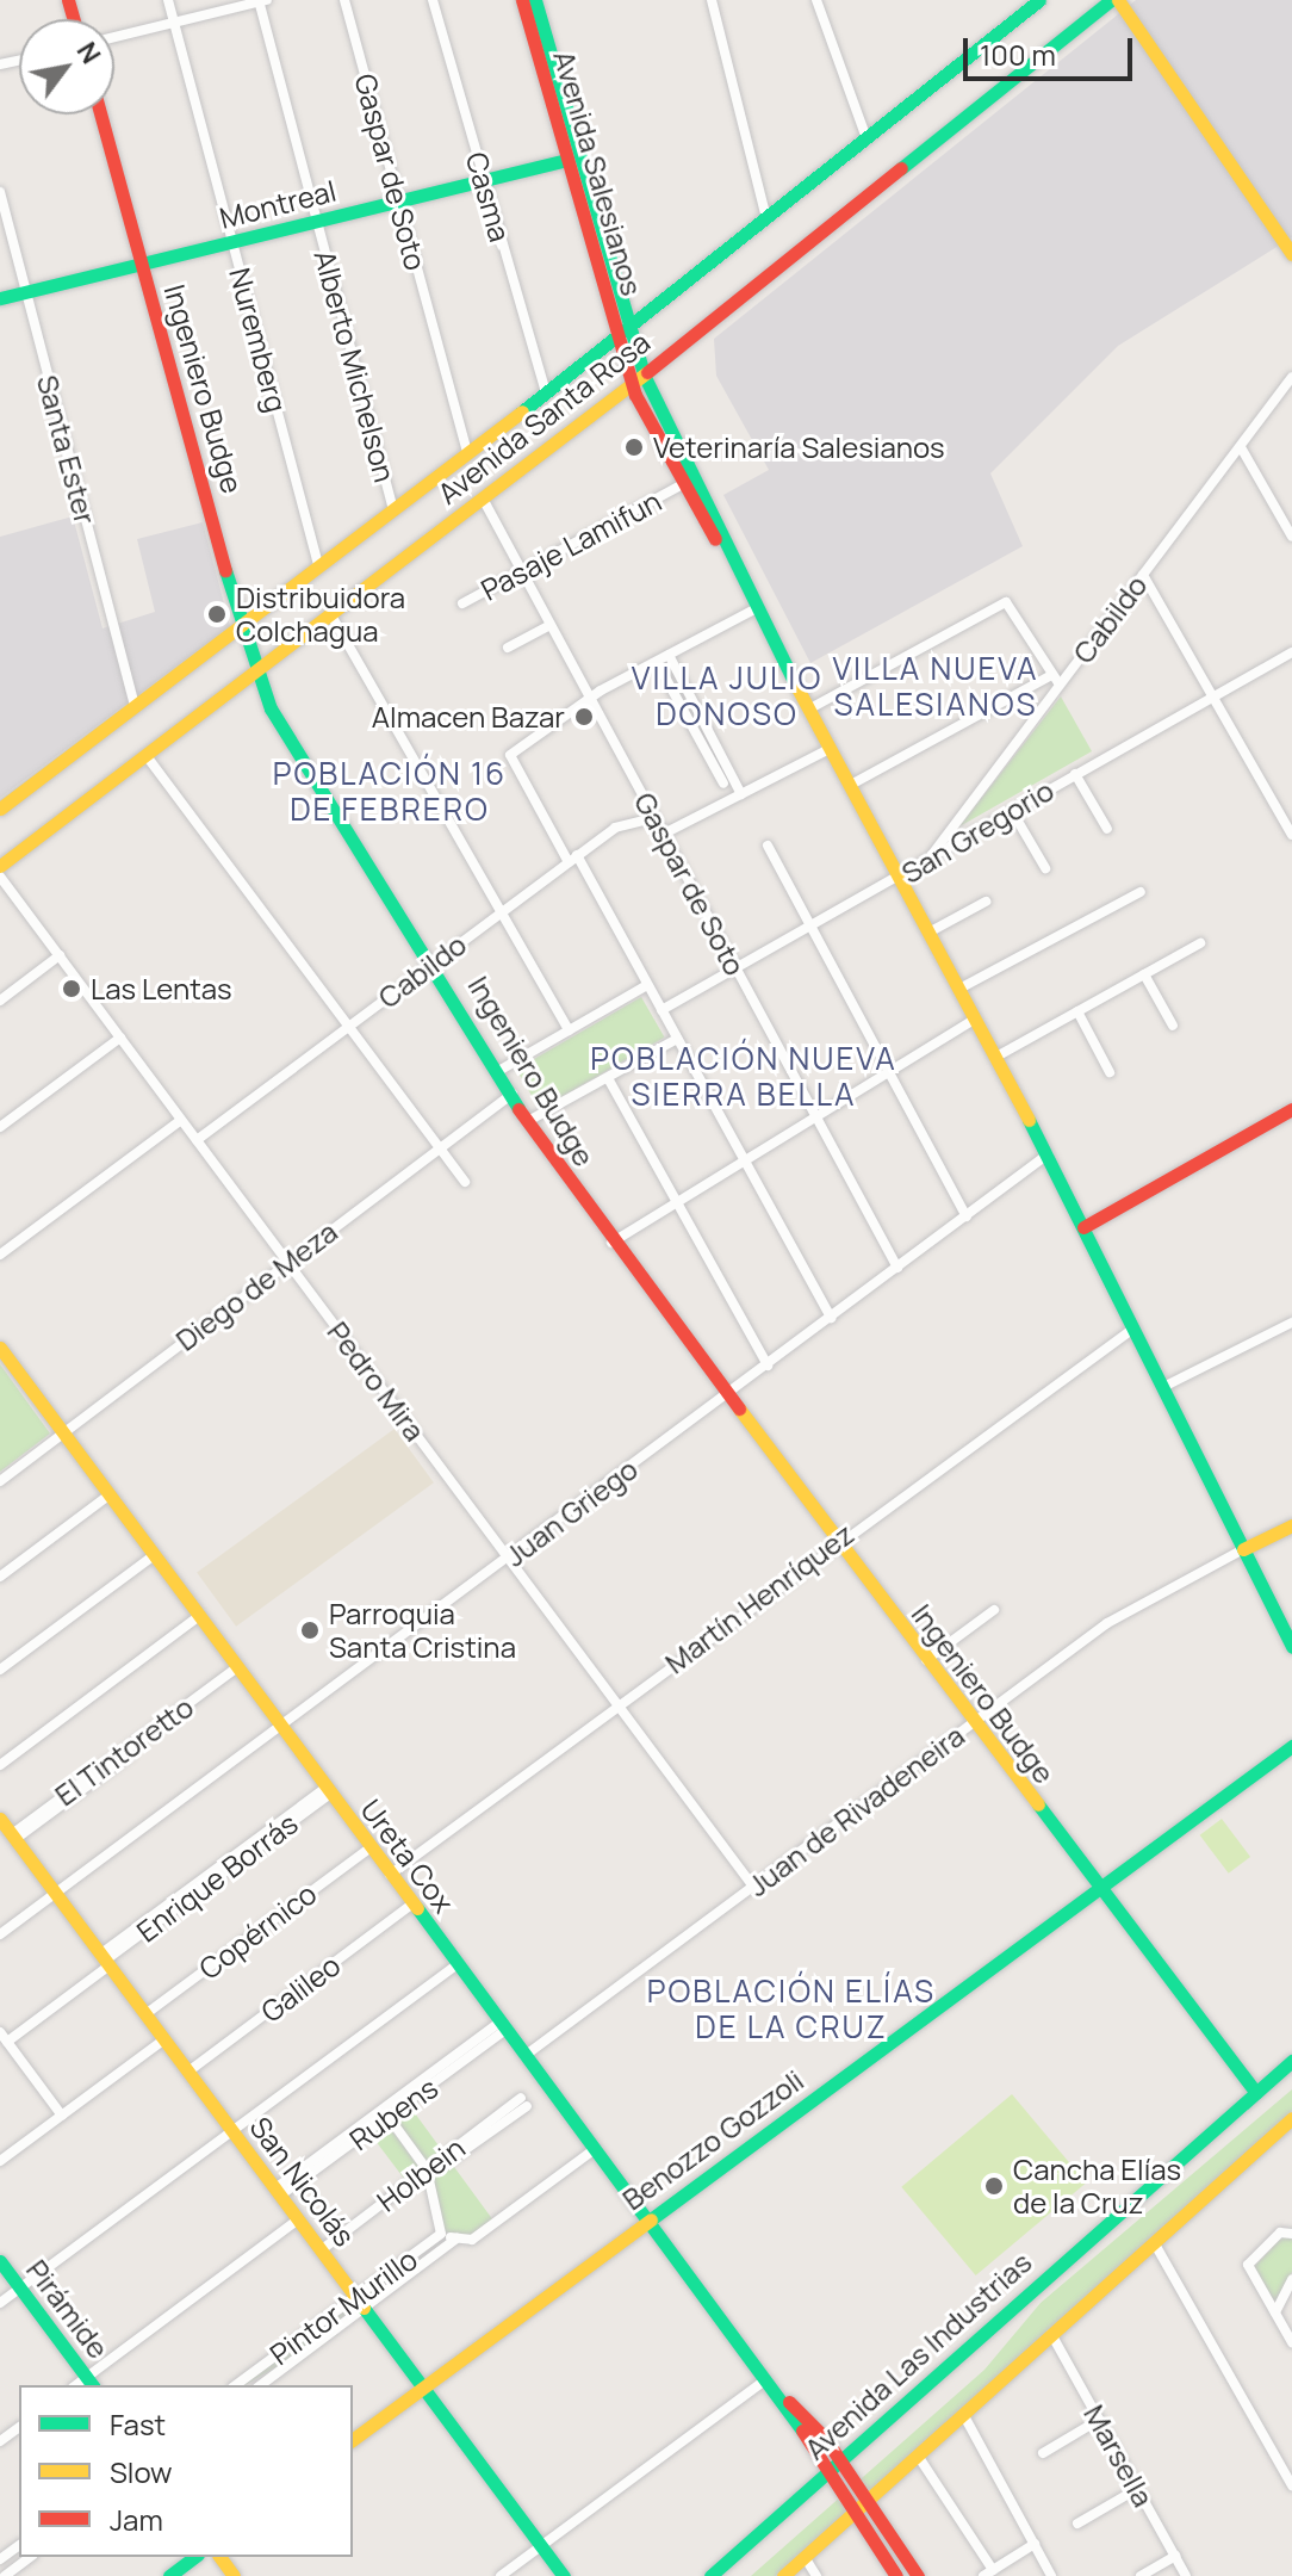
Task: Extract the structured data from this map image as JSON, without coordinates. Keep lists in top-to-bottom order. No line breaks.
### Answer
{"streets":{"street":["Gaspar de Soto","Avenida Salesianos","Casma","Montreal","Nuremberg","Alberto Michelson","Ingeniero Budge","Avenida Santa Rosa","Santa Ester","Pasaje Lamifun","Cabildo","San Gregorio","Diego de Meza","Pedro Mira","Juan Griego","Martín Henríquez","El Tintoretto","Juan de Rivadeneira","Ureta Cox","Enrique Borrás","Copérnico","Galileo","Rubens","Benozzo Gozzoli","Holbein","San Nicolás","Pintor Murillo","Pirámide","Avenida Las Industrias","Marsella"]},"crossings":[["Gaspar de Soto","Montreal"],["Gaspar de Soto","Avenida Santa Rosa"],["Gaspar de Soto","Pasaje Lamifun"],["Gaspar de Soto","Cabildo"],["Gaspar de Soto","San Gregorio"],["Gaspar de Soto","Juan Griego"],["Avenida Salesianos","Montreal"],["Avenida Salesianos","Avenida Santa Rosa"],["Avenida Salesianos","Pasaje Lamifun"],["Casma","Montreal"],["Casma","Avenida Santa Rosa"],["Montreal","Nuremberg"],["Montreal","Alberto Michelson"],["Montreal","Ingeniero Budge"],["Montreal","Santa Ester"],["Nuremberg","Avenida Santa Rosa"],["Alberto Michelson","Avenida Santa Rosa"],["Ingeniero Budge","Avenida Santa Rosa"],["Ingeniero Budge","Cabildo"],["Ingeniero Budge","Diego de Meza"],["Ingeniero Budge","Juan Griego"],["Ingeniero Budge","Martín Henríquez"],["Ingeniero Budge","Juan de Rivadeneira"],["Ingeniero Budge","Benozzo Gozzoli"],["Ingeniero Budge","Avenida Las Industrias"],["Avenida Santa Rosa","Santa Ester"],["Cabildo","San Gregorio"],["Cabildo","Pedro Mira"],["Diego de Meza","Pedro Mira"],["Diego de Meza","Ureta Cox"],["Pedro Mira","Juan Griego"],["Pedro Mira","Martín Henríquez"],["Pedro Mira","Juan de Rivadeneira"],["Juan Griego","Ureta Cox"],["Juan Griego","San Nicolás"],["Martín Henríquez","Ureta Cox"],["El Tintoretto","Ureta Cox"],["El Tintoretto","San Nicolás"],["Juan de Rivadeneira","Ureta Cox"],["Ureta Cox","Enrique Borrás"],["Ureta Cox","Copérnico"],["Ureta Cox","Galileo"],["Ureta Cox","Rubens"],["Ureta Cox","Benozzo Gozzoli"],["Ureta Cox","Pintor Murillo"],["Ureta Cox","Avenida Las Industrias"],["Enrique Borrás","San Nicolás"],["Copérnico","San Nicolás"],["Galileo","San Nicolás"],["Rubens","San Nicolás"],["Benozzo Gozzoli","San Nicolás"],["Holbein","San Nicolás"],["San Nicolás","Pintor Murillo"]],"districts":["VILLA NUEVA SALESIANOS","VILLA JULIO DONOSO","POBLACIÓN 16 DE FEBRERO","POBLACIÓN NUEVA SIERRA BELLA","POBLACIÓN ELÍAS DE LA CRUZ"],"places":["Veterinaría Salesianos","Distribuidora Colchagua","Almacen Bazar","Las Lentas","Parroquia Santa Cristina","Cancha Elías de la Cruz"],"legend":["Fast","Slow","Jam"],"scale_bar":"100 m","north":"top right"}
